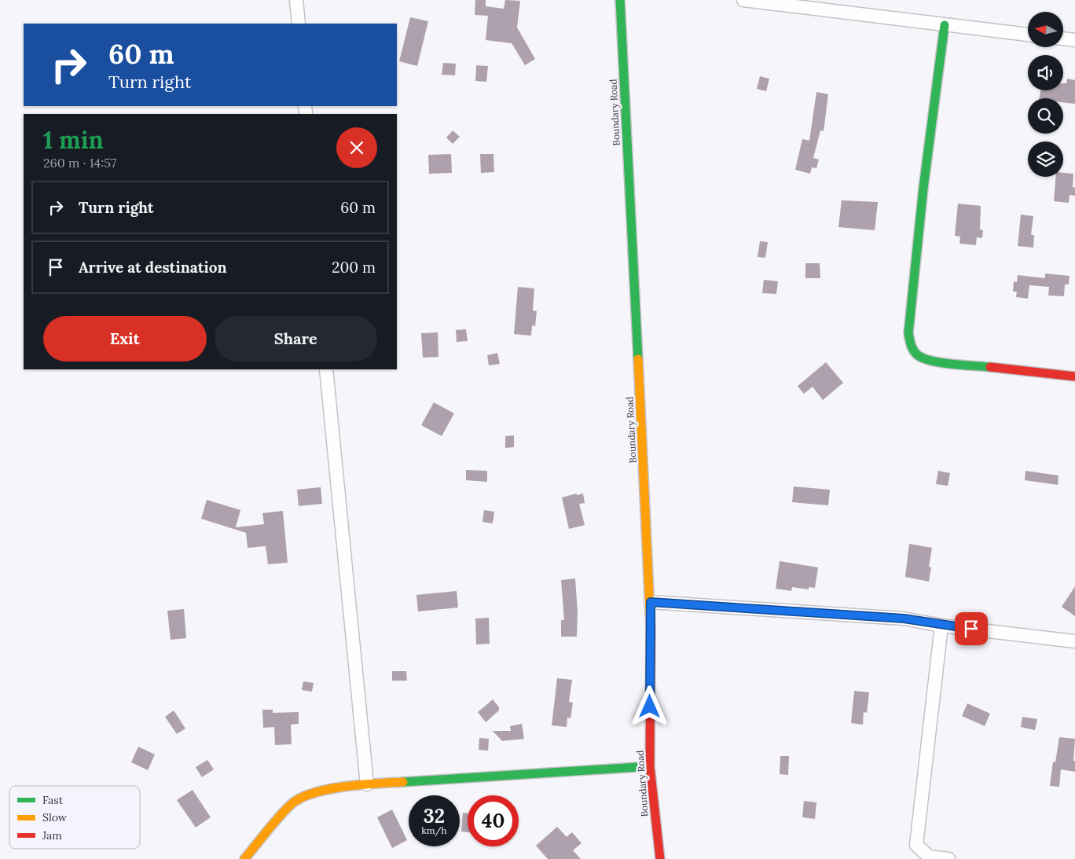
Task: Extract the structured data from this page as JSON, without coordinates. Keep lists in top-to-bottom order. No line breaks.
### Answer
{"streets":{"street":["Boundary Road"]},"legend":["Fast","Slow","Jam"],"north":"left","page":{"turn":["60 m","Turn right"],"heading":["1 min","260 m · 14:57"],"list":[{"name":"Turn right","value":"60 m"},{"name":"Arrive at destination","value":"200 m"}],"buttons":["Exit","Share"],"speed":"32 km/h","limit":"40"}}
